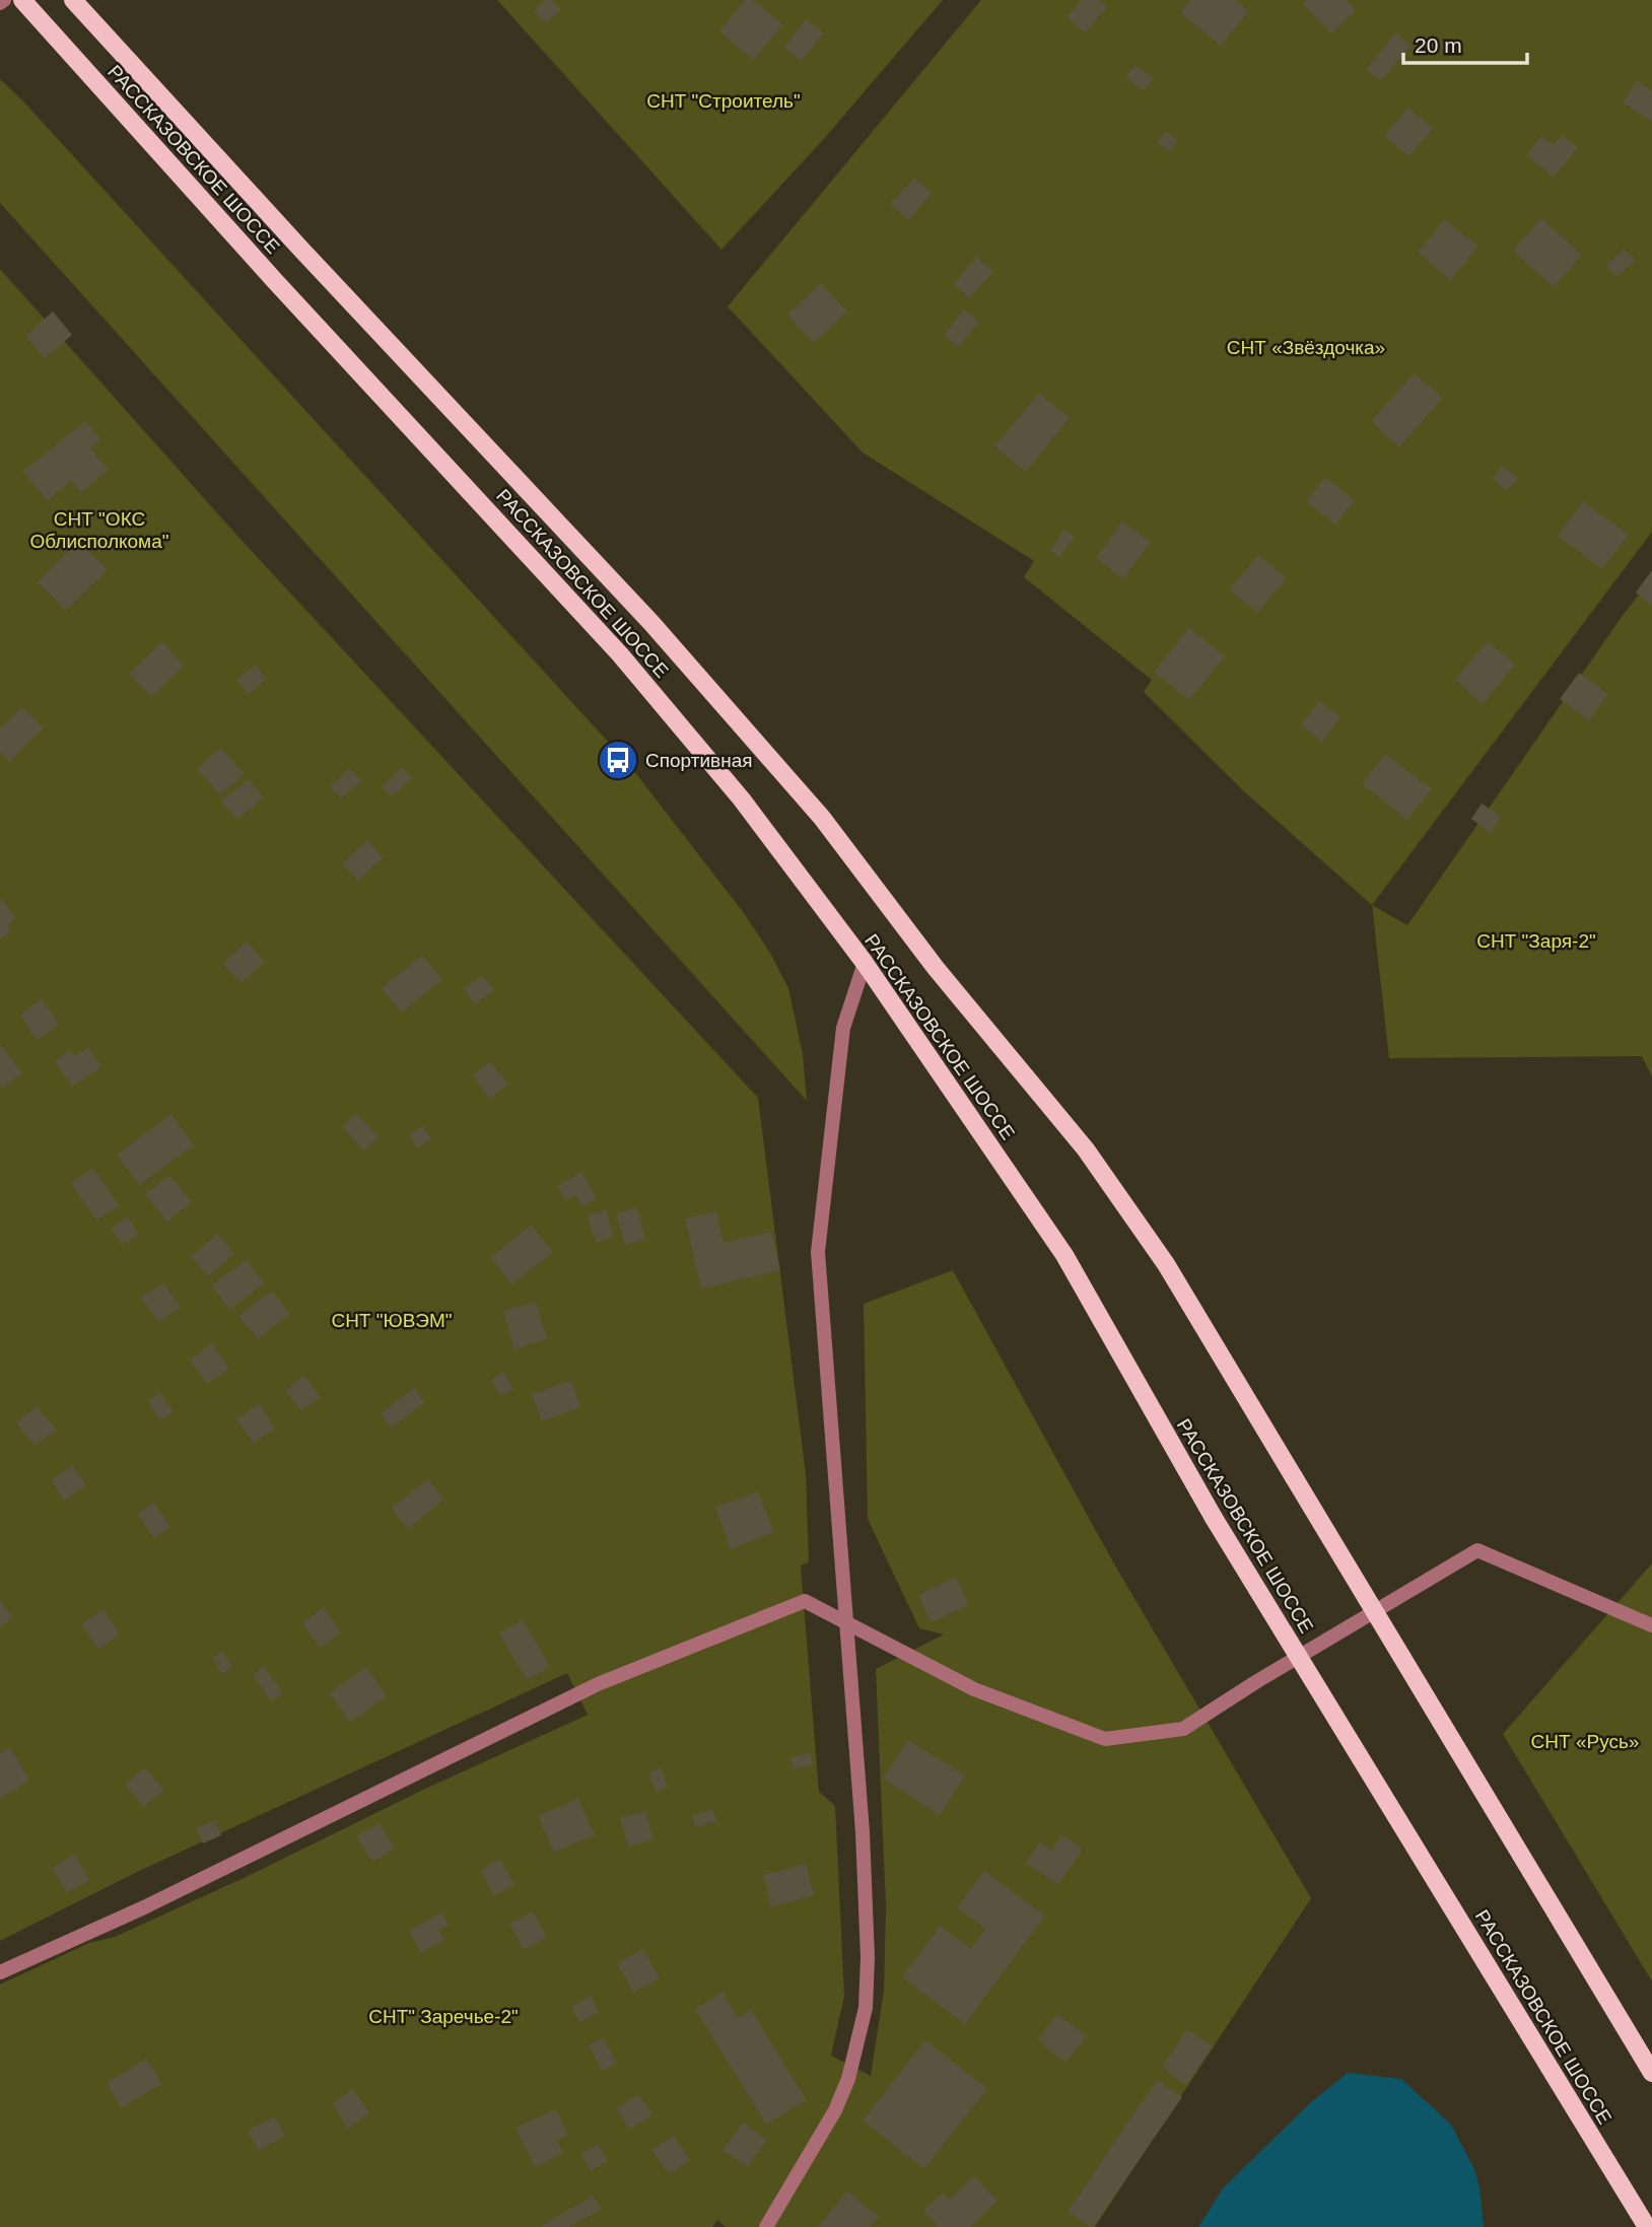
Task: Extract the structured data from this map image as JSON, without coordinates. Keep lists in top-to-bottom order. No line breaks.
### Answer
{"streets":{"main road":["РАССКАЗОВСКОЕ ШОССЕ"]},"parks":["СНТ \"Строитель\"","СНТ «Звёздочка»","СНТ \"ОКС Облисполкома\"","СНТ \"Заря-2\"","СНТ \"ЮВЭМ\"","СНТ «Русь»","СНТ\" Заречье-2\""],"places":{"bus stop":["Спортивная"]},"scale_bar":"20 m"}
